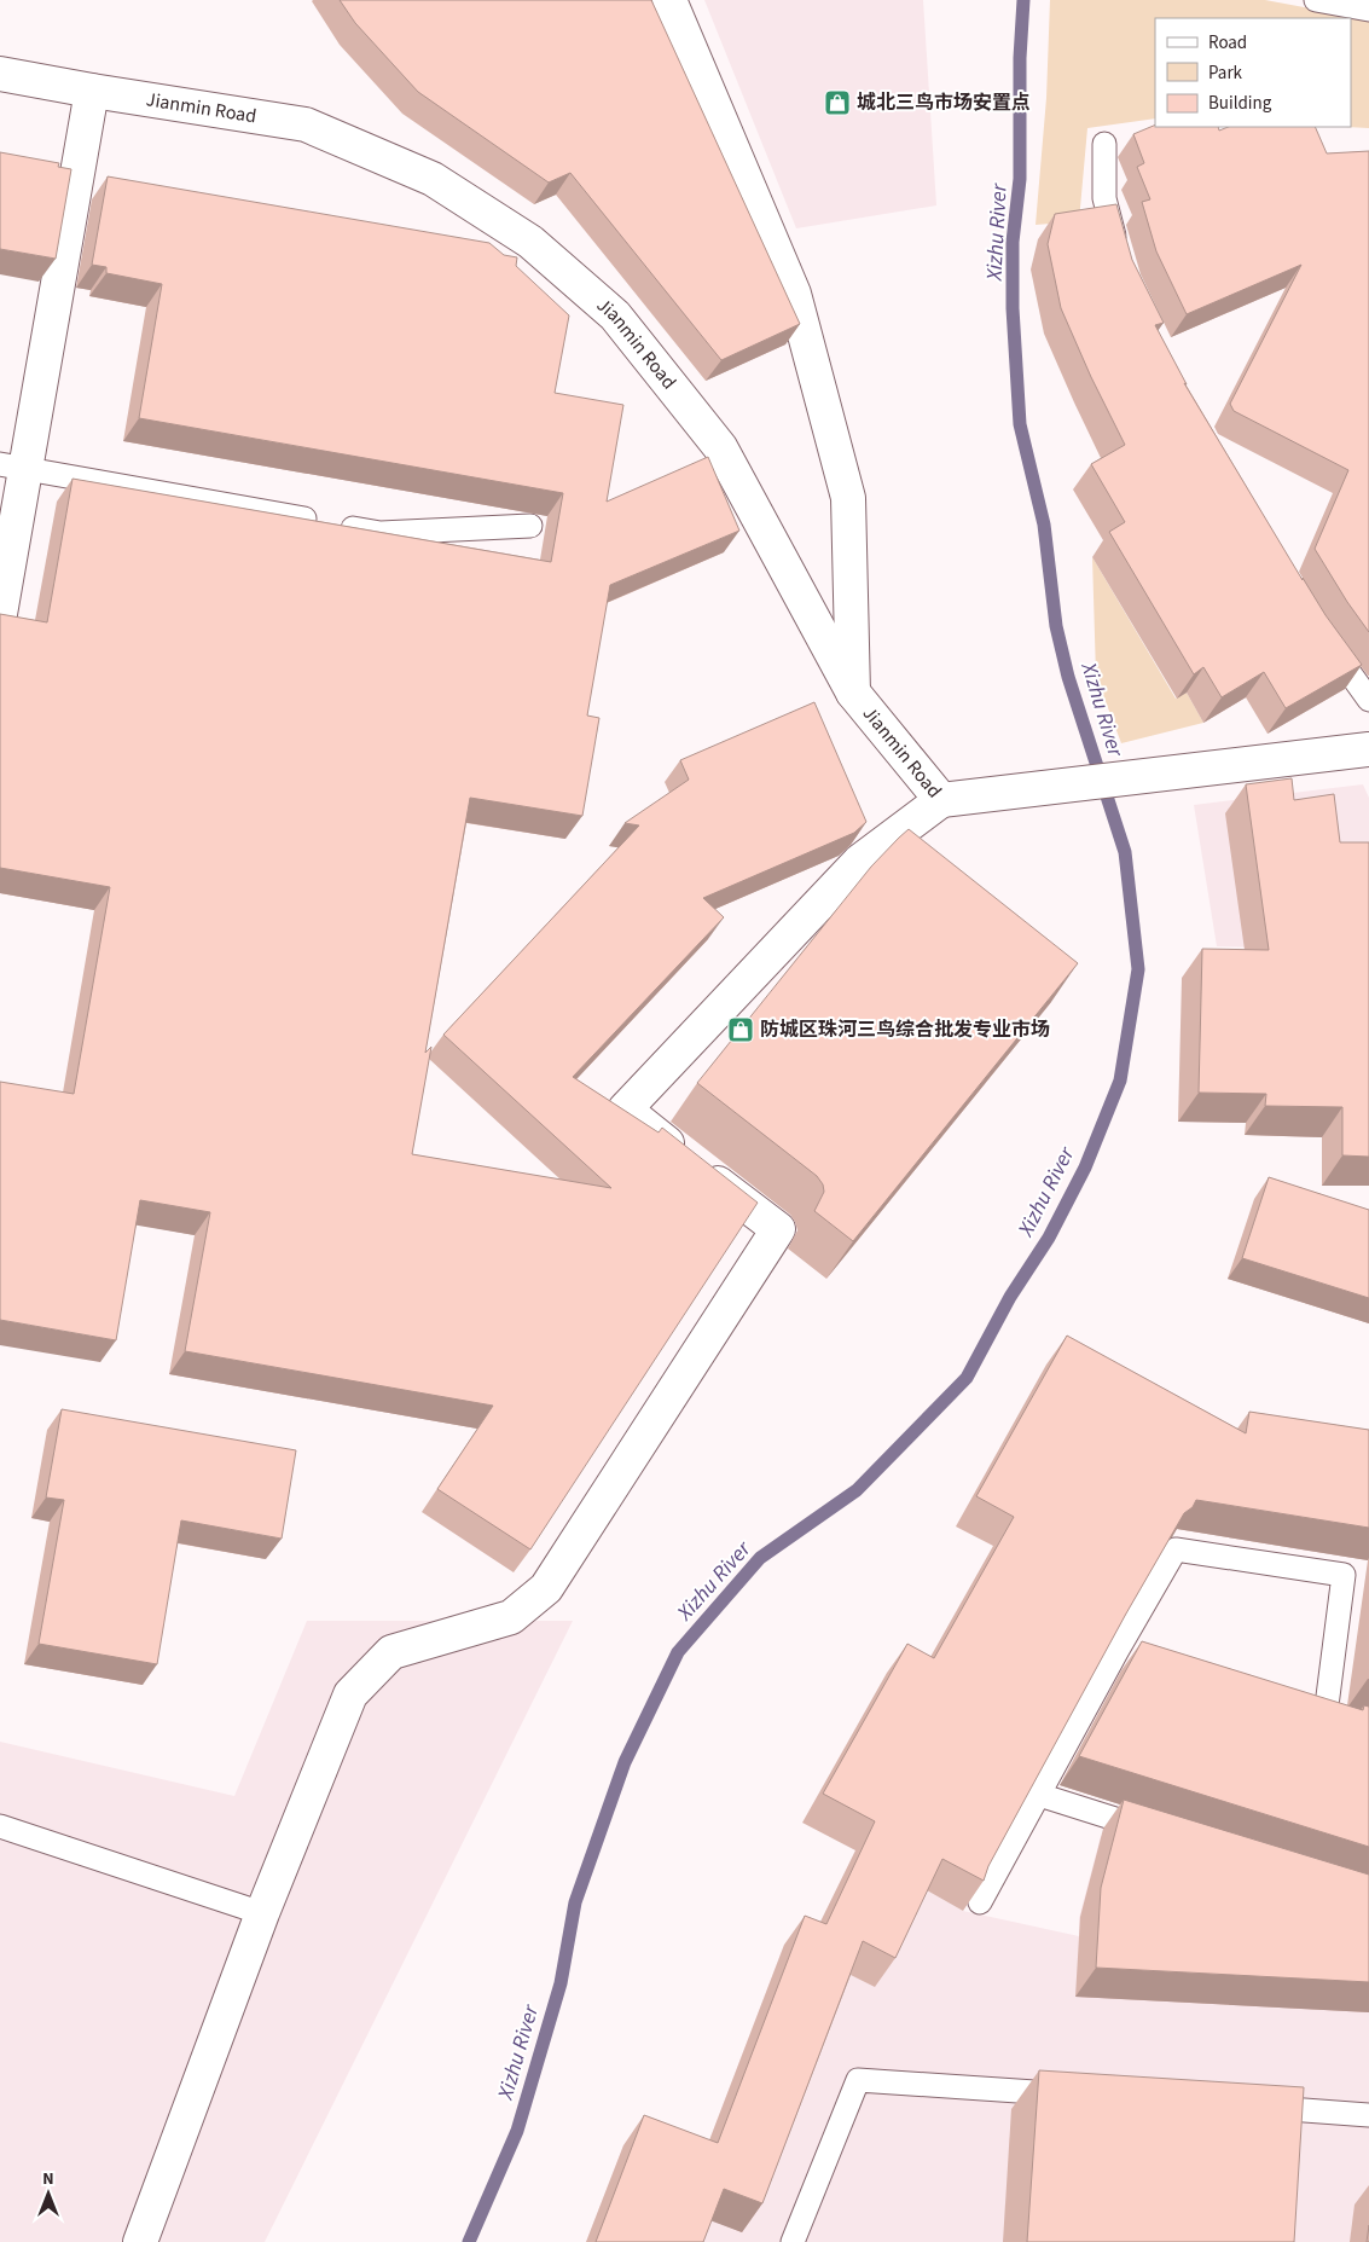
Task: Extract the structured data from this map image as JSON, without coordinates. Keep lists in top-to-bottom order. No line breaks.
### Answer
{"streets":{"street":["Jianmin Road"]},"water":["Xizhu River"],"places":{"shop":["城北三鸟市场安置点","防城区珠河三鸟综合批发专业市场"]},"legend":["Road","Park","Building"],"north":"top"}
